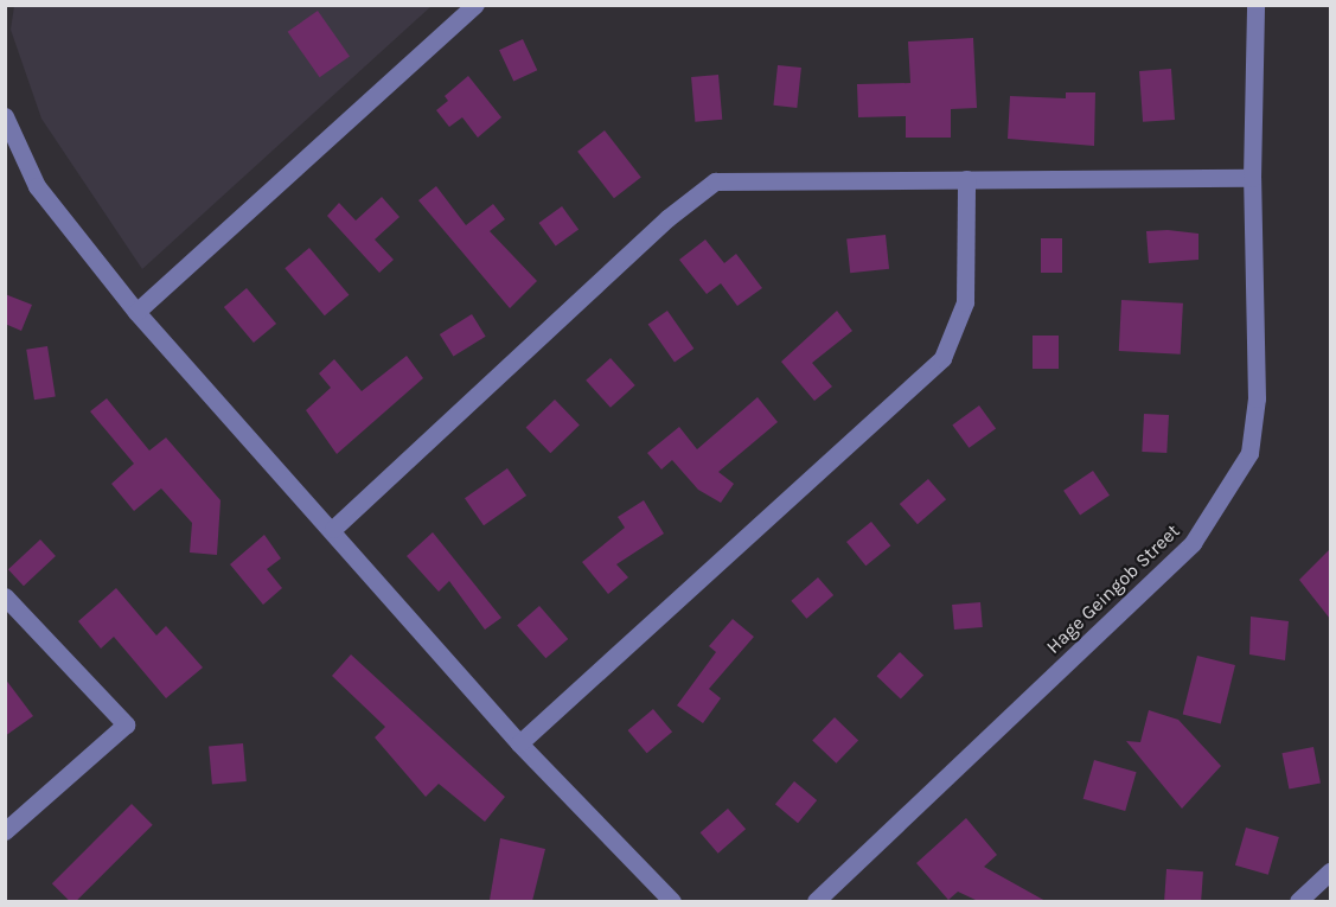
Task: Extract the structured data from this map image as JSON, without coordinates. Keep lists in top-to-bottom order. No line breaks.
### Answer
{"streets":{"street":["Hage Geingob Street"]}}
